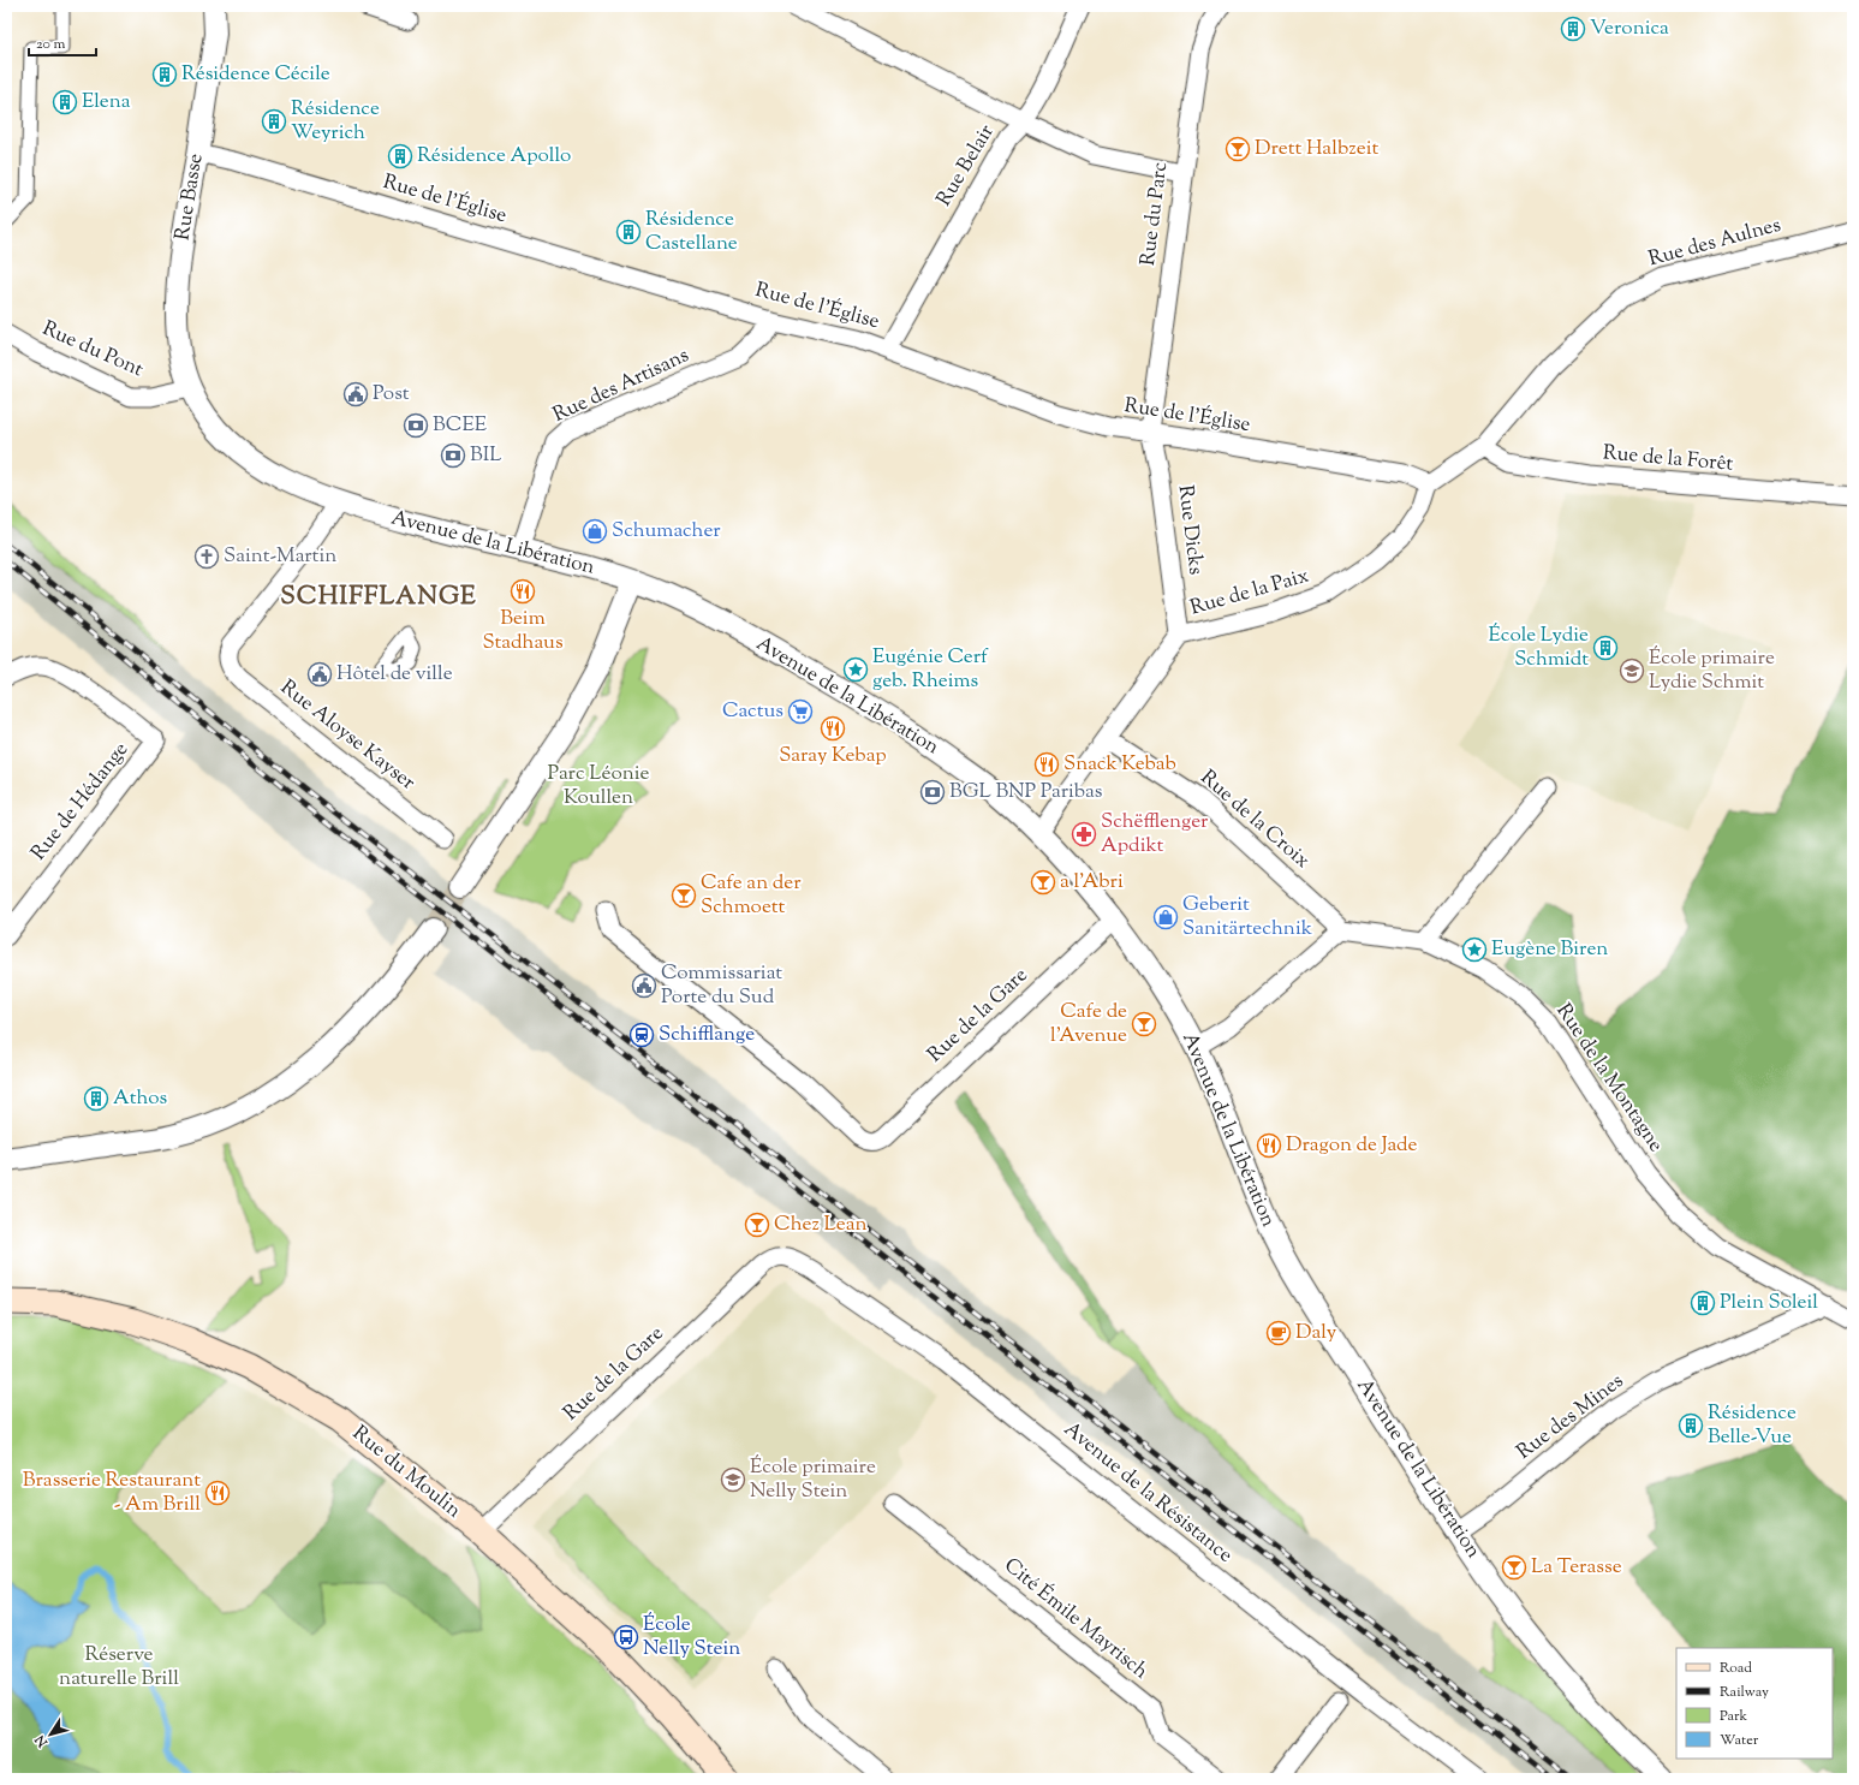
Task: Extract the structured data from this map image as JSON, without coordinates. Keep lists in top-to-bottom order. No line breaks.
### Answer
{"streets":{"main road":["Rue du Moulin"],"street":["Rue Belair","Rue Basse","Rue de l'Église","Rue du Parc","Rue des Aulnes","Rue du Pont","Rue des Artisans","Rue de la Forêt","Rue Dicks","Avenue de la Libération","Rue de la Paix","Rue Aloyse Kayser","Rue de Hédange","Rue de la Croix","Rue de la Gare","Rue de la Montagne","Rue des Mines","Avenue de la Résistance","Cité Émile Mayrisch"]},"crossings":[["Rue Belair","Rue de l'Église"],["Rue Basse","Rue de l'Église"],["Rue Basse","Rue du Pont"],["Rue Basse","Avenue de la Libération"],["Rue de l'Église","Rue du Parc"],["Rue de l'Église","Rue des Artisans"],["Rue de l'Église","Rue Dicks"],["Rue de l'Église","Rue de la Paix"],["Rue du Parc","Rue Dicks"],["Rue des Aulnes","Rue de la Forêt"],["Rue du Pont","Avenue de la Libération"],["Rue des Artisans","Avenue de la Libération"],["Rue Dicks","Rue de la Paix"],["Avenue de la Libération","Rue de la Paix"],["Avenue de la Libération","Rue Aloyse Kayser"],["Avenue de la Libération","Rue de la Gare"],["Avenue de la Libération","Rue des Mines"],["Rue de la Paix","Rue de la Croix"],["Rue de la Croix","Rue de la Montagne"],["Rue de la Gare","Rue du Moulin"],["Rue de la Gare","Avenue de la Résistance"],["Rue de la Montagne","Rue des Mines"]],"districts":["SCHIFFLANGE"],"parks":["Parc Léonie Koullen","Réserve naturelle Brill"],"places":{"building":["Veronica","Résidence Cécile","Elena","Résidence Weyrich","Résidence Apollo","Résidence Castellane","École Lydie Schmidt","Athos","Plein Soleil","Résidence Belle-Vue"],"bar":["Drett Halbzeit","a l'Abri","Cafe an der Schmoett","Cafe de l'Avenue","Chez Lean","La Terasse"],"public building":["Post","Hôtel de ville","Commissariat Porte du Sud"],"bank":["BCEE","BIL","BGL BNP Paribas"],"shop":["Schumacher","Geberit Sanitärtechnik"],"church":["Saint-Martin"],"restaurant":["Beim Stadhaus","Saray Kebap","Snack Kebab","Dragon de Jade","Brasserie Restaurant - Am Brill"],"place":["Eugénie Cerf geb. Rheims","Eugène Biren"],"school or university":["École primaire Lydie Schmit","École primaire Nelly Stein"],"supermarket":["Cactus"],"pharmacy":["Schëfflenger Apdikt"],"station":["Schifflange"],"cafe":["Daly"],"bus stop":["École Nelly Stein"]},"legend":["Road","Railway","Park","Water"],"scale_bar":"20 m","north":"bottom left"}
